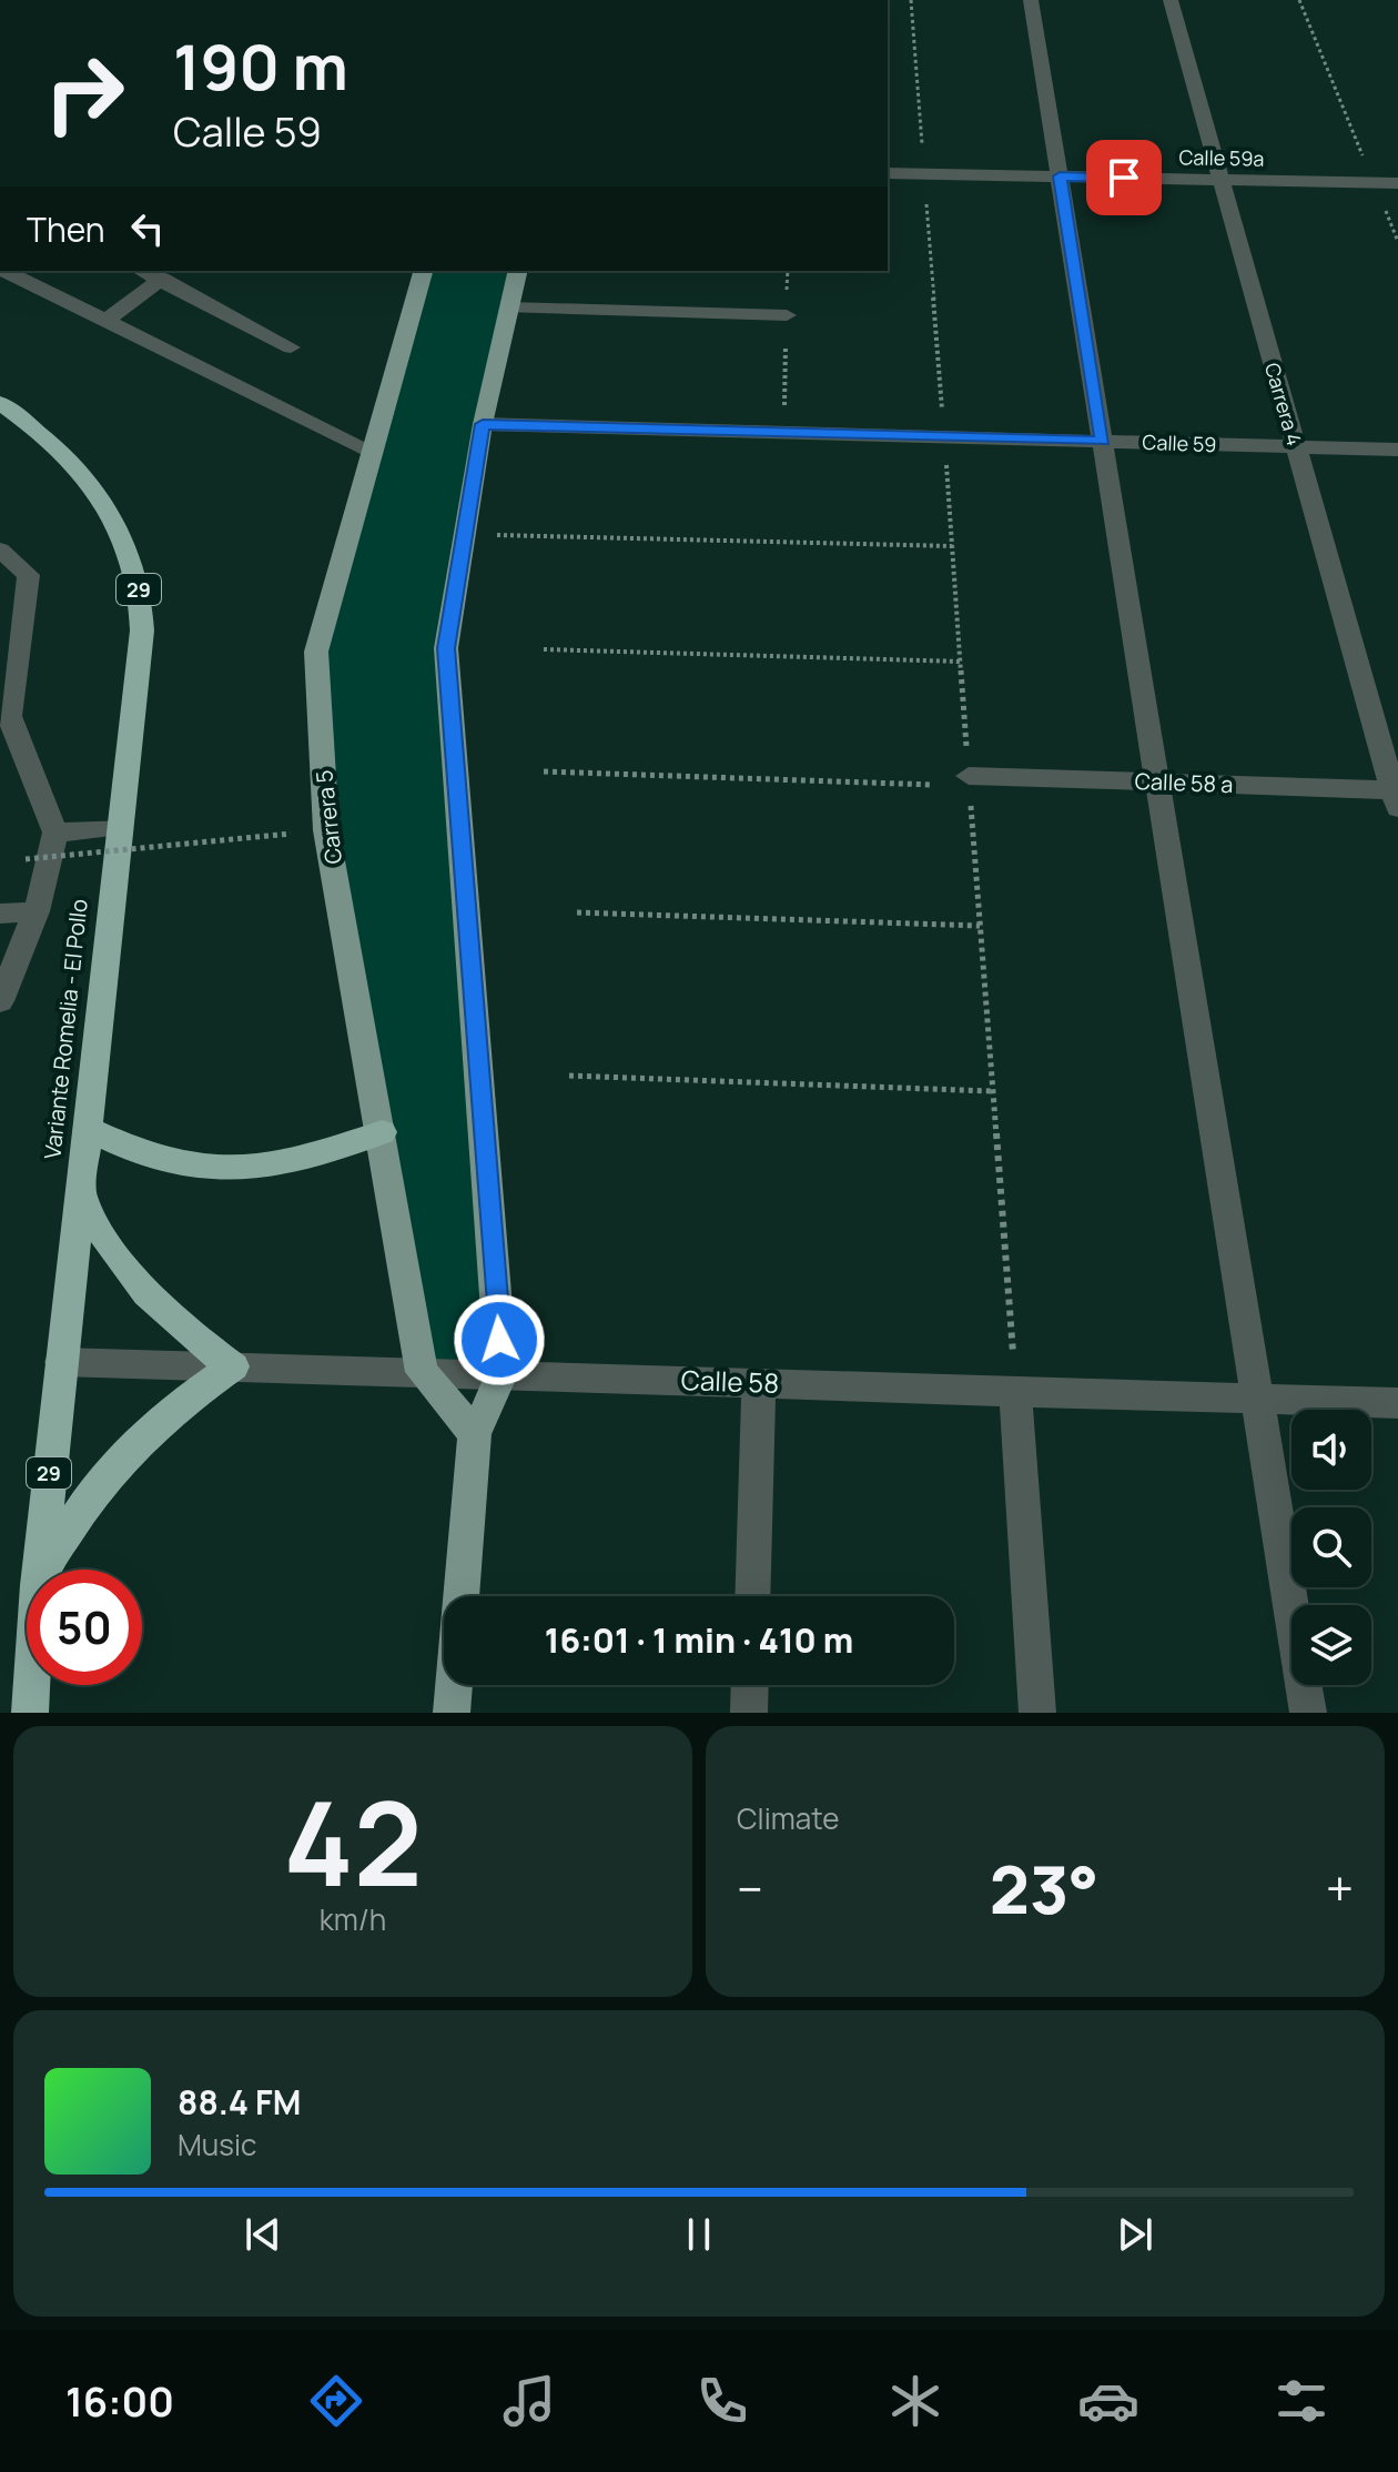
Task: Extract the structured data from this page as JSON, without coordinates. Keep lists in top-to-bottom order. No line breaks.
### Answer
{"streets":{"highway":["29","Variante Romelia - El Pollo"],"main road":["Carrera 5"],"street":["Calle 59a","Carrera 4","Calle 59","Calle 58 a","Calle 58"]},"crossings":[["Calle 59a","Carrera 4"],["Carrera 4","Calle 59"],["Carrera 4","Calle 58 a"],["Carrera 5","Calle 58"],["Variante Romelia - El Pollo","Calle 58"]],"page":{"turn":["190 m","Calle 59"],"then":"Then","limit":"50","trip":"16:01 · 1 min · 410 m","tile":[["42","km/h"],"Climate"],"heat":["−","23°","+"],"song":["88.4 FM","Music"],"tabs":"16:00"}}
